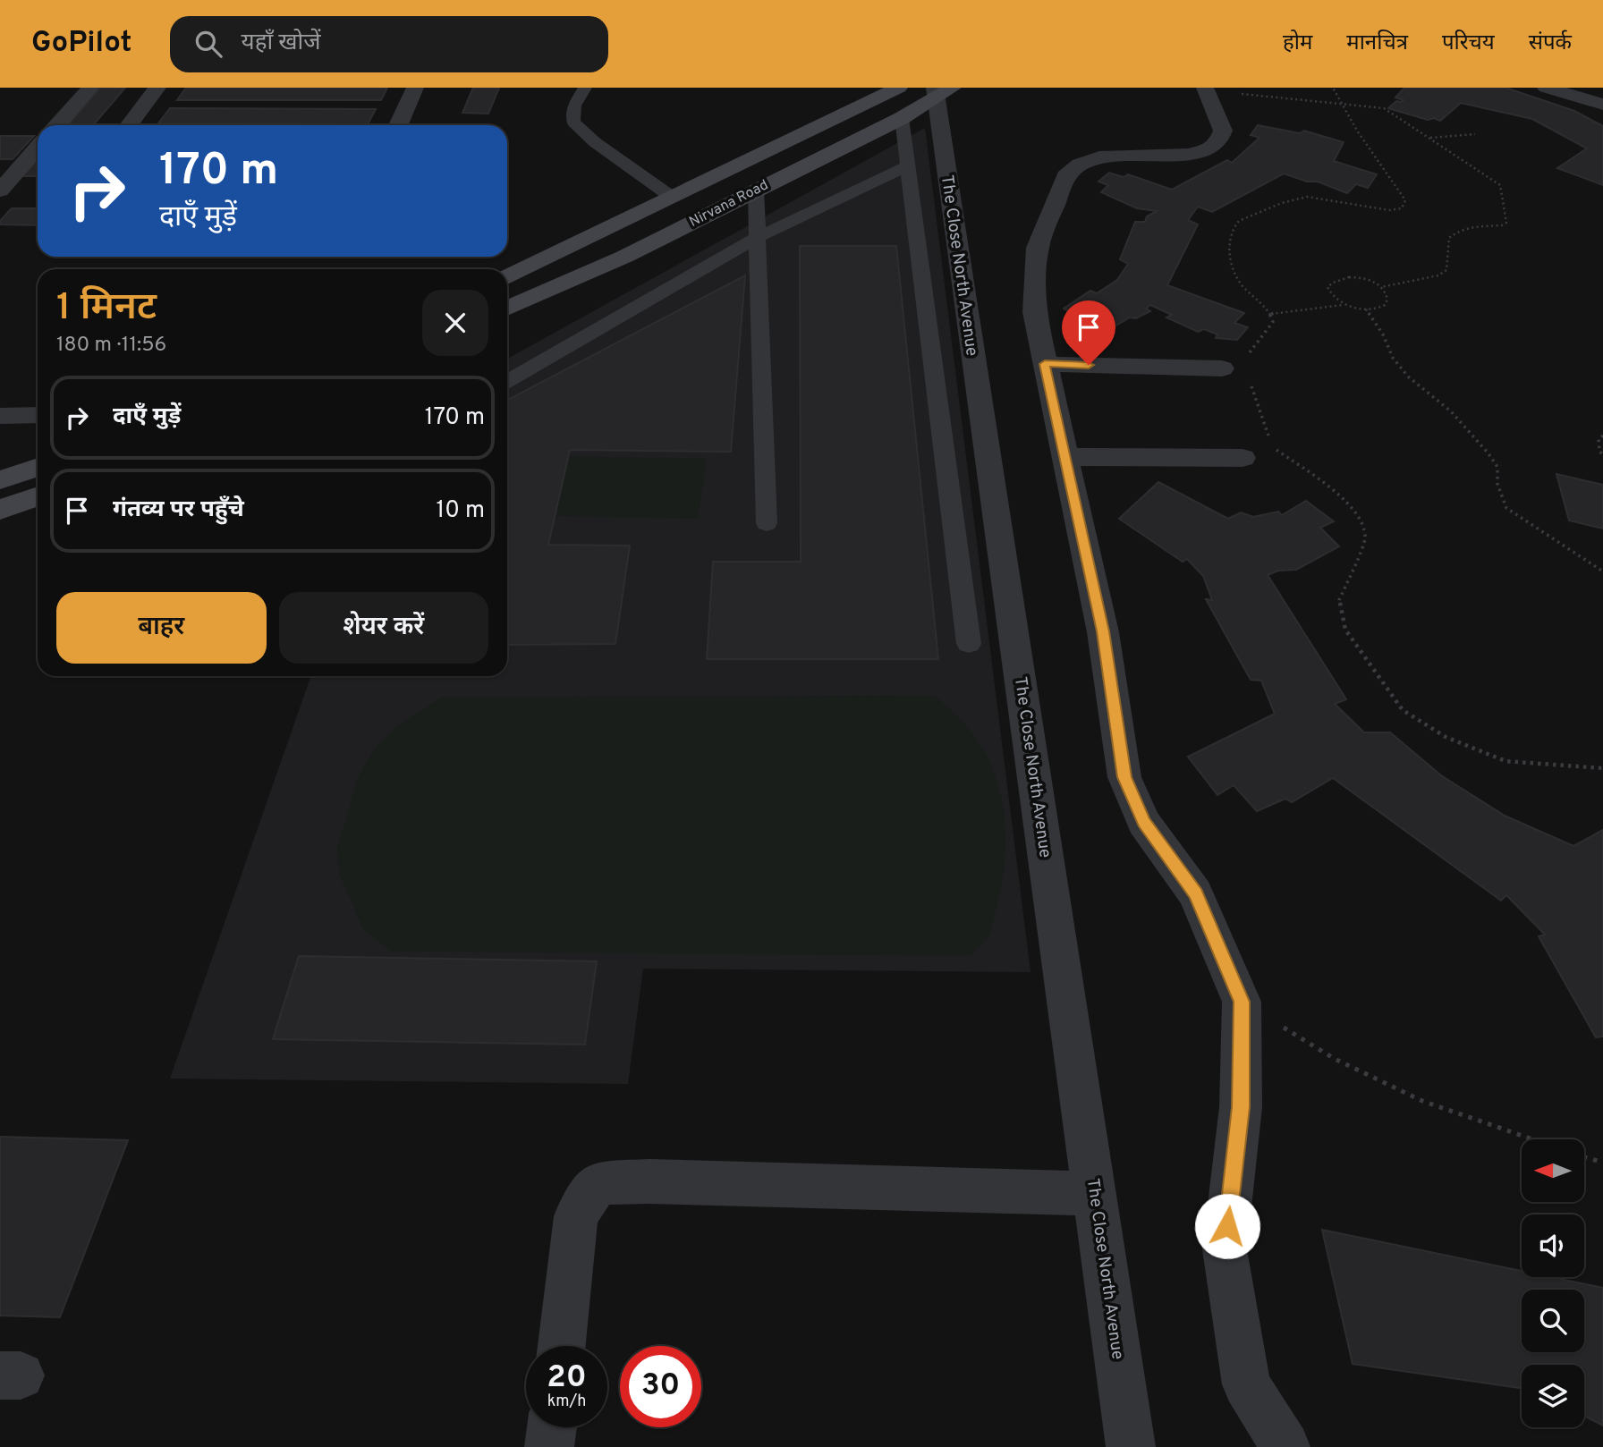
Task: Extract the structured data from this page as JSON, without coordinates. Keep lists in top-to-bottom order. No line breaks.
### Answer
{"streets":{"main road":["Nirvana Road"],"street":["The Close North Avenue"]},"crossings":[["Nirvana Road","The Close North Avenue"]],"north":"left","page":{"header":"GoPilot","search":"यहाँ खोजें","nav":["होम","मानचित्र","परिचय","संपर्क"],"turn":["170 m","दाएँ मुड़ें"],"heading":["1 मिनट","180 m · 11:56"],"list":[{"name":"दाएँ मुड़ें","value":"170 m"},{"name":"गंतव्य पर पहुँचे","value":"10 m"}],"buttons":["बाहर","शेयर करें"],"speed":"20 km/h","limit":"30"}}
